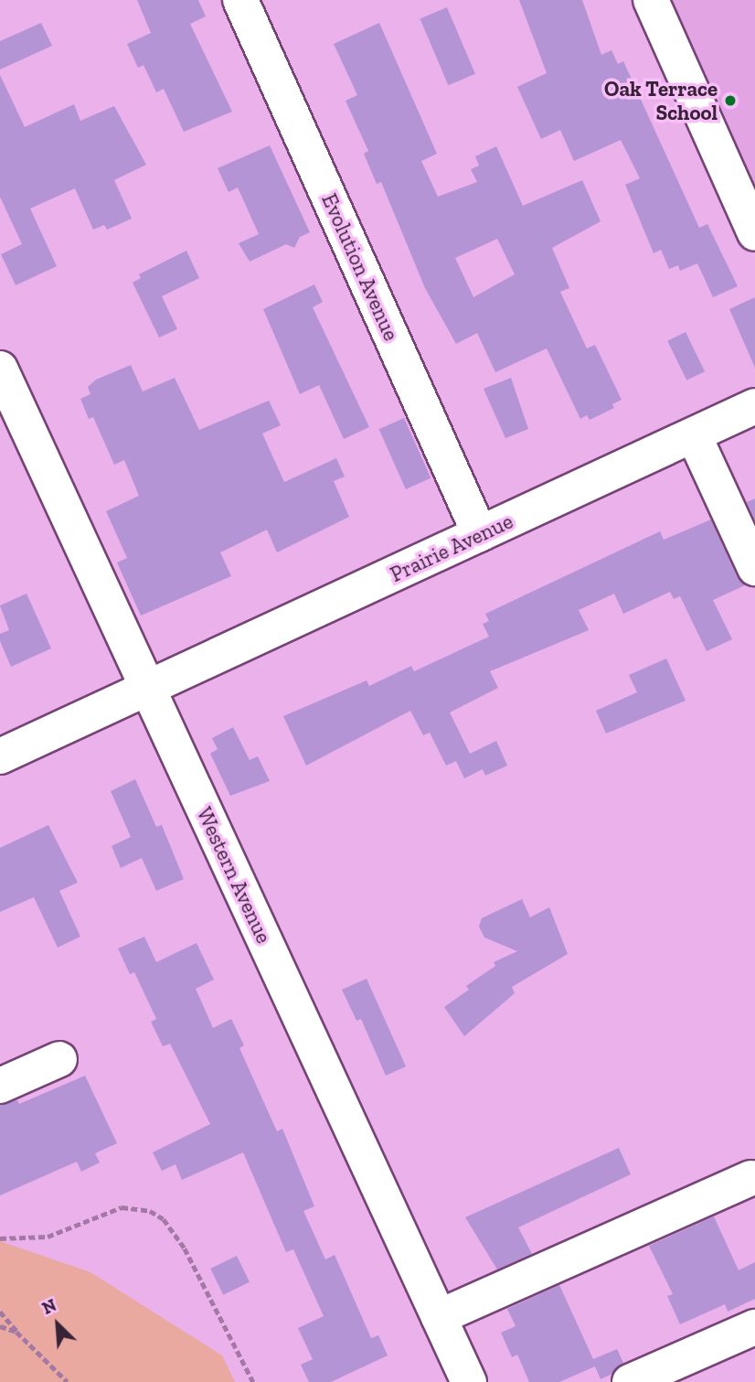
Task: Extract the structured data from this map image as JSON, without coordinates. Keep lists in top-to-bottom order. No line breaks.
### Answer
{"streets":{"street":["Evolution Avenue","Prairie Avenue","Western Avenue"]},"crossings":[["Evolution Avenue","Prairie Avenue"],["Prairie Avenue","Western Avenue"]],"places":["Oak Terrace School"],"north":"top left"}
